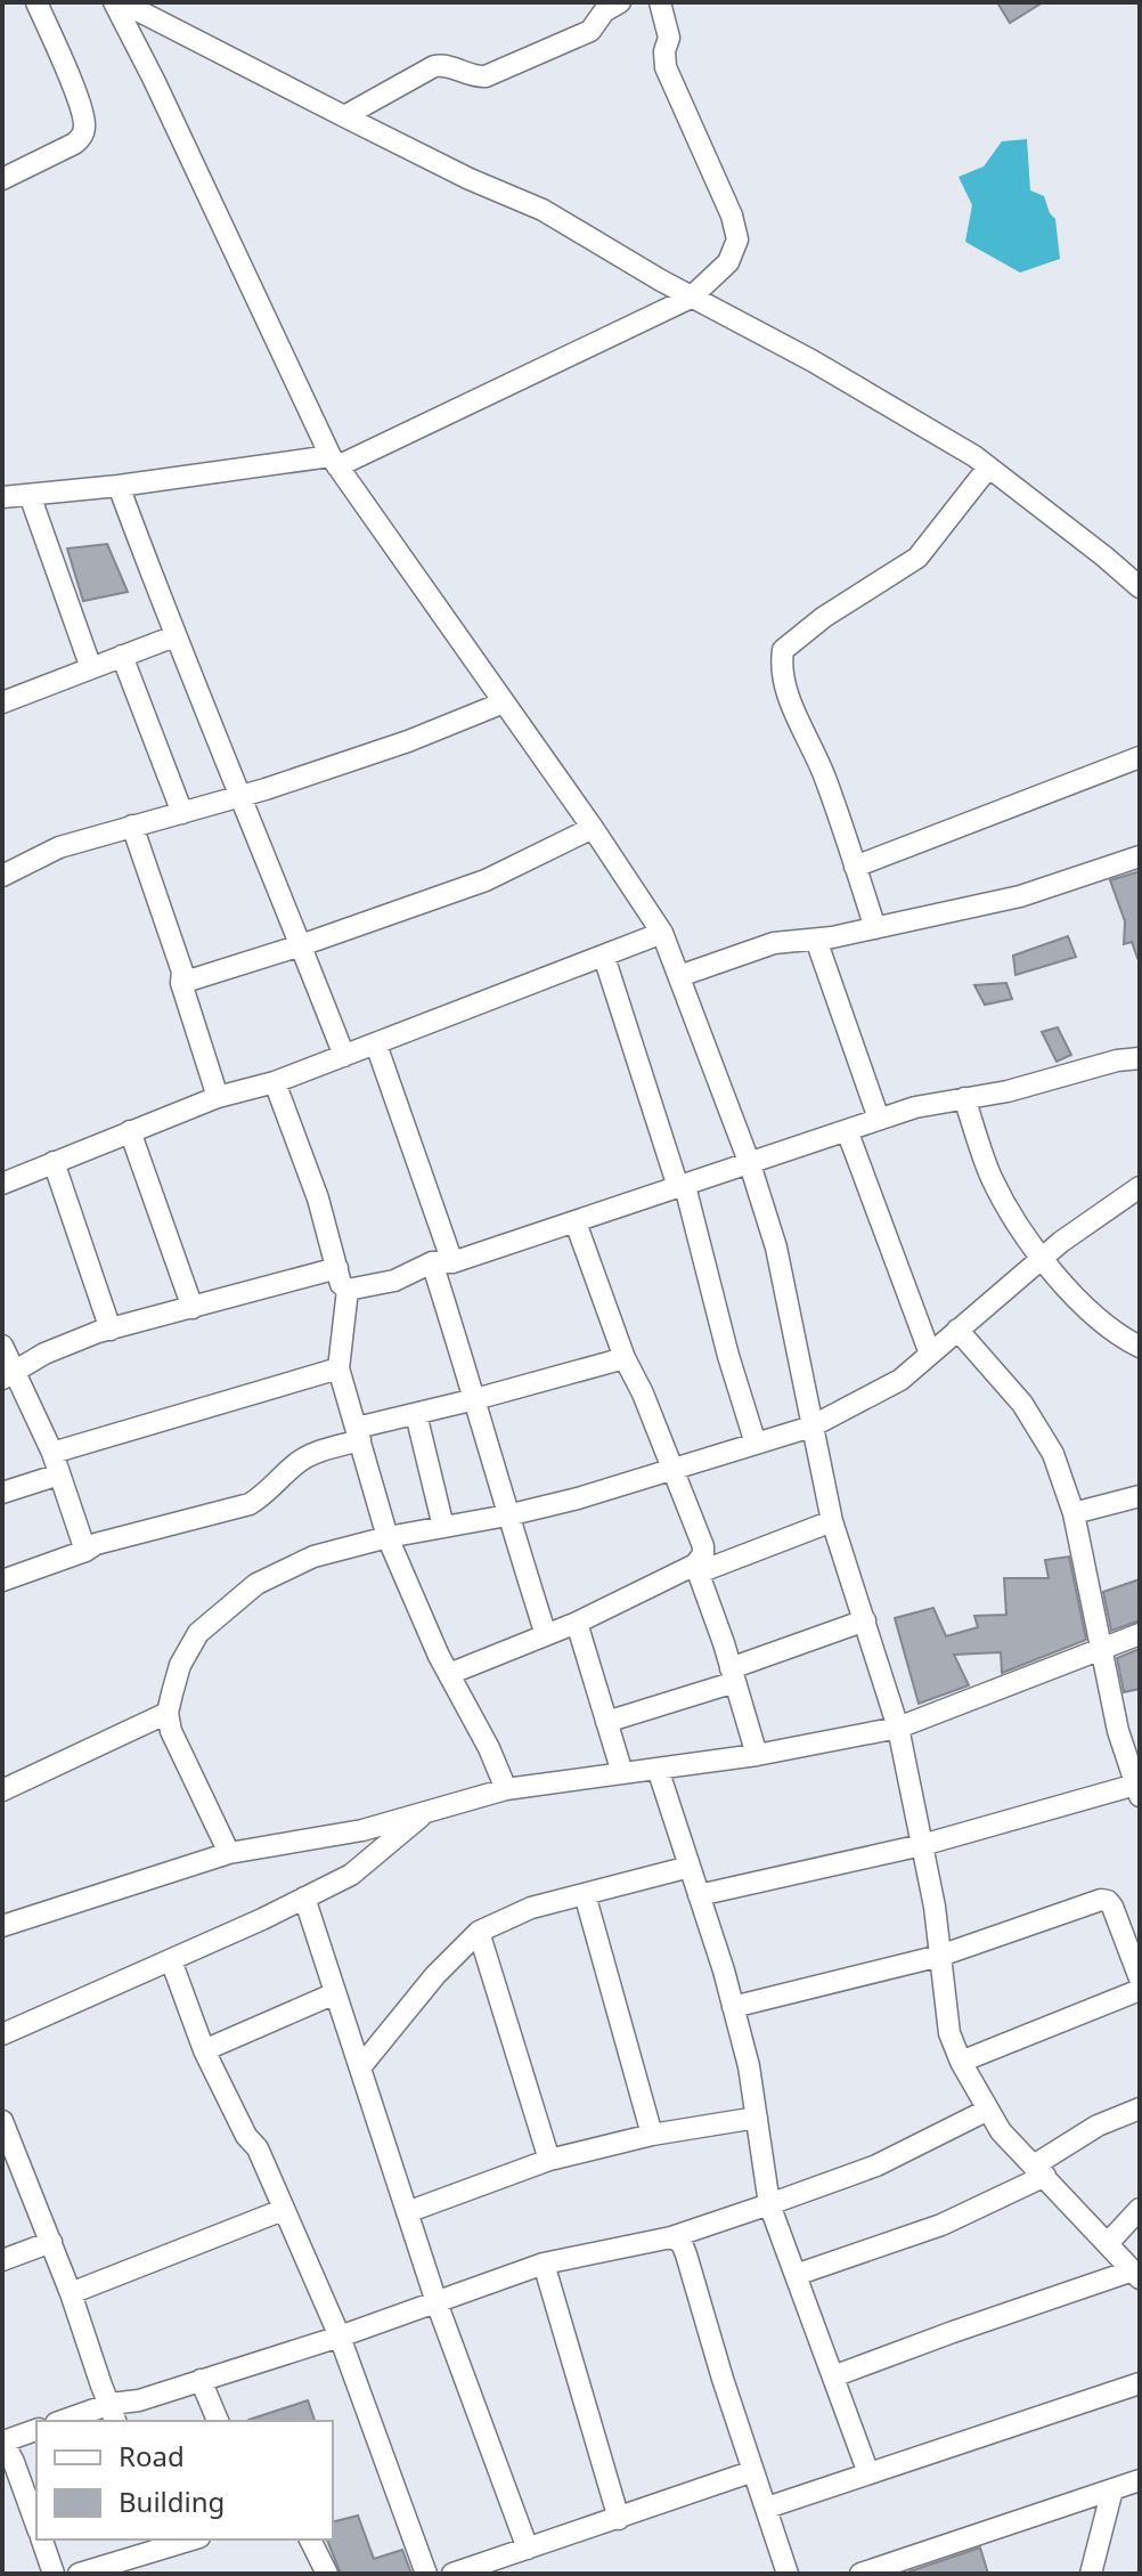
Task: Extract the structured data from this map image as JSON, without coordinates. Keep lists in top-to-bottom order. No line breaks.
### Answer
{"legend":["Road","Building"]}
